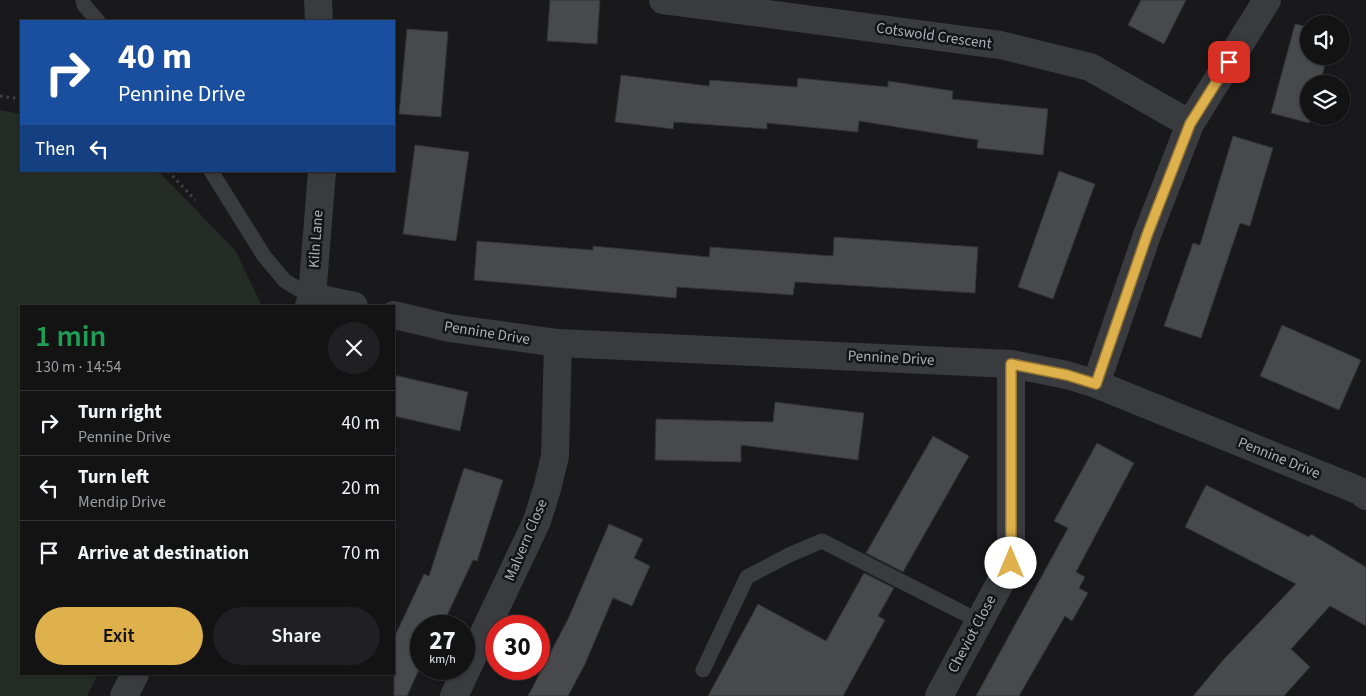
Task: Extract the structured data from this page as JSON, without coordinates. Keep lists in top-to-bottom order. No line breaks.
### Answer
{"streets":{"street":["Cotswold Crescent","Kiln Lane","Pennine Drive","Malvern Close","Cheviot Close"]},"crossings":[["Pennine Drive","Malvern Close"],["Pennine Drive","Cheviot Close"]],"page":{"turn":["40 m","Pennine Drive"],"then":"Then","heading":["1 min","130 m · 14:54"],"list":[{"name":"Turn right","note":"Pennine Drive","value":"40 m"},{"name":"Turn left","note":"Mendip Drive","value":"20 m"},{"name":"Arrive at destination","value":"70 m"}],"buttons":["Exit","Share"],"speed":"27 km/h","limit":"30"}}
